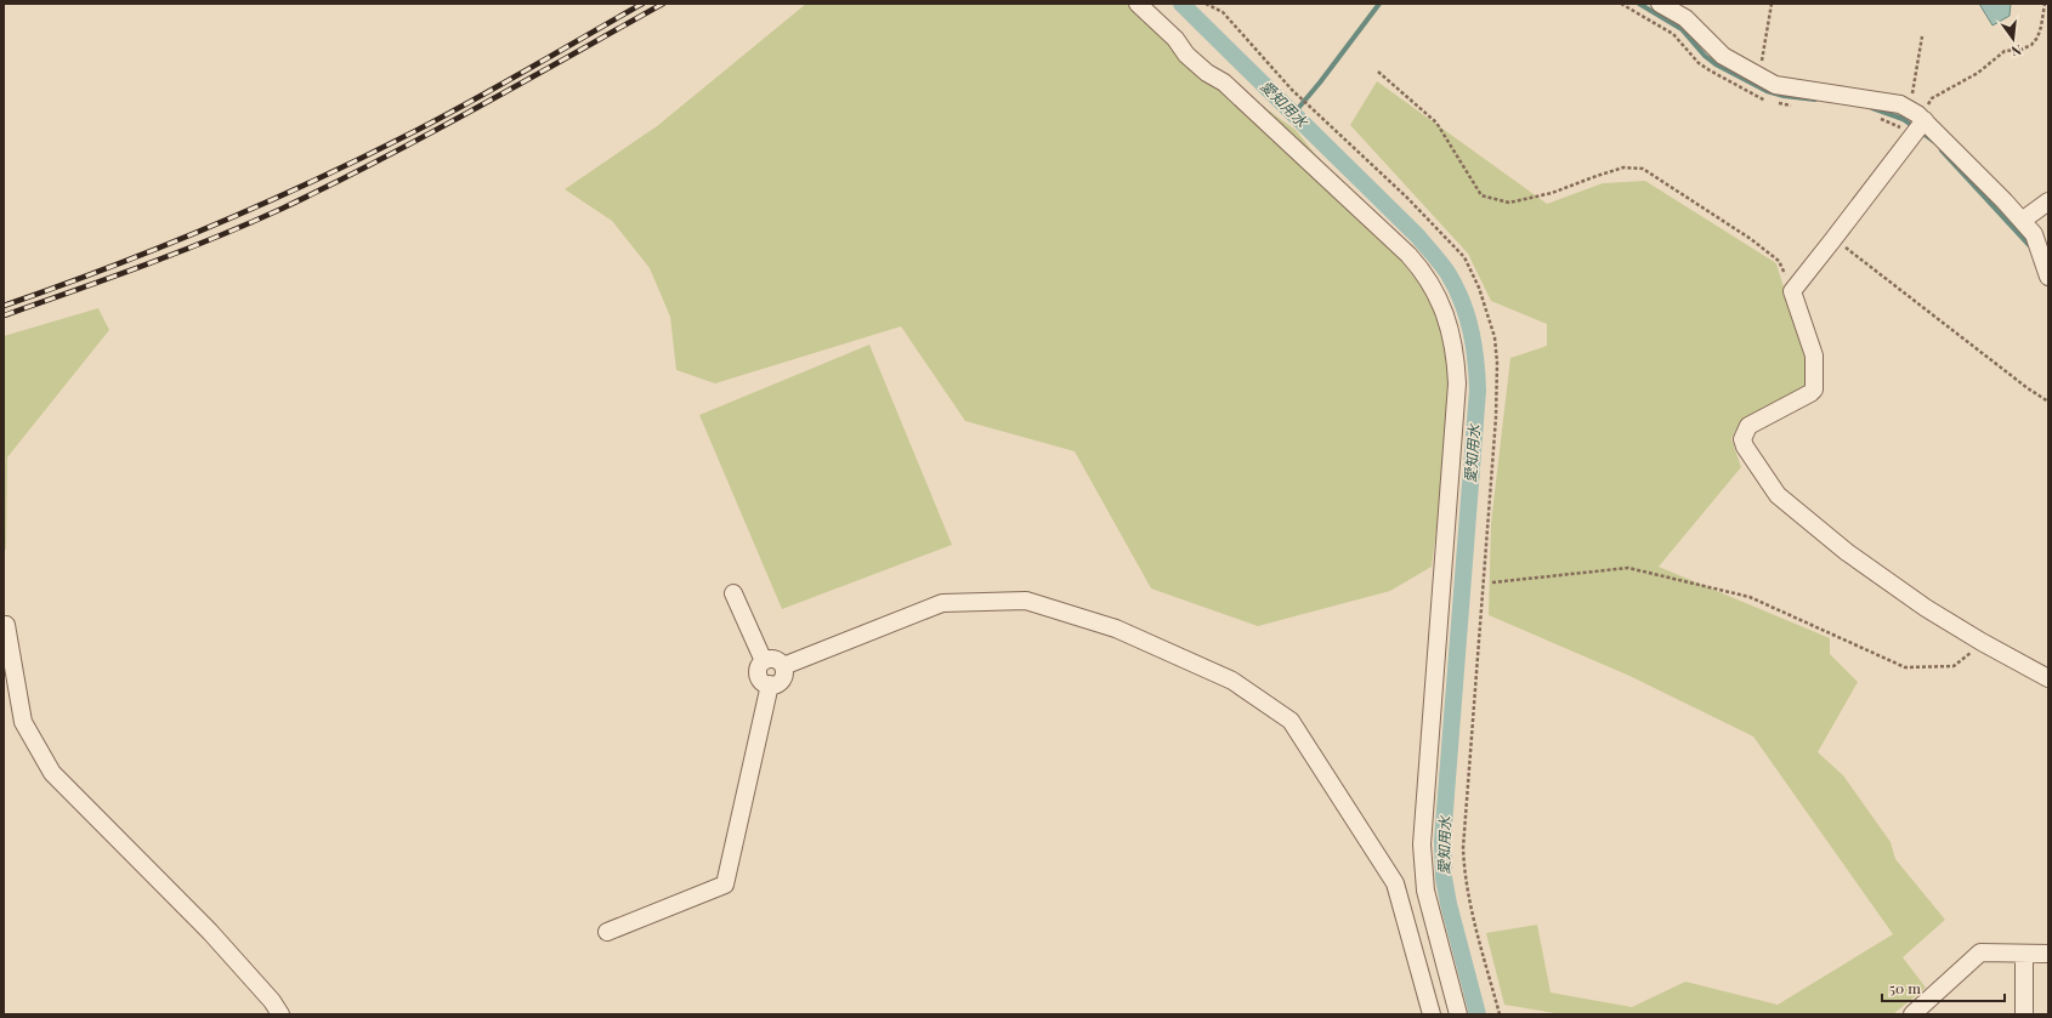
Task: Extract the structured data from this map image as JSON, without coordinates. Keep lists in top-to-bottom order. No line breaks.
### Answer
{"water":["愛知用水"],"scale_bar":"50 m","north":"bottom"}
